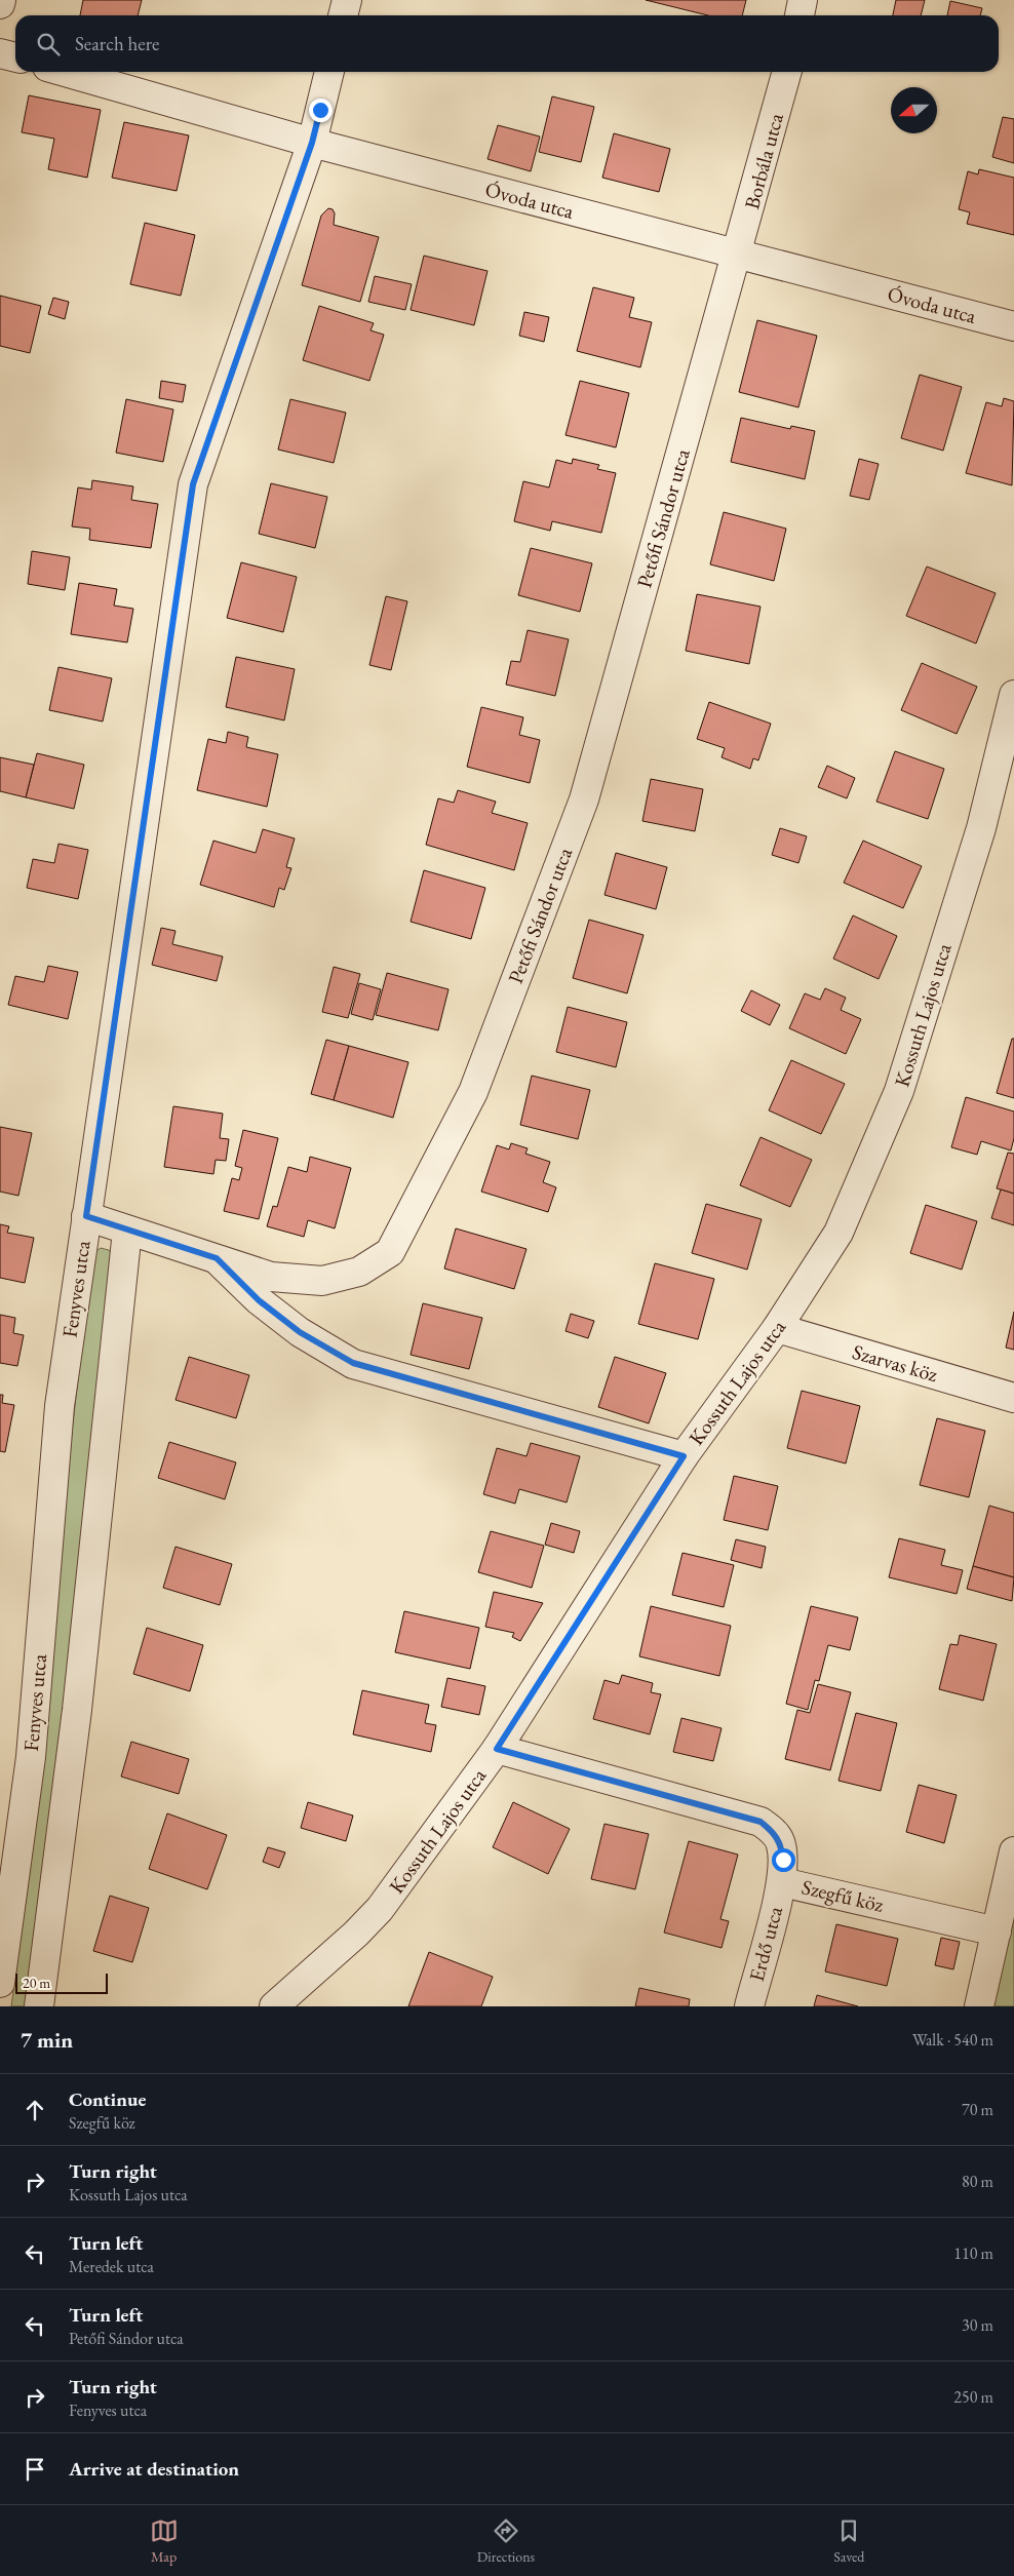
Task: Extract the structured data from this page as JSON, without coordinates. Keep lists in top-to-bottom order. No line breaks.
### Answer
{"streets":{"street":["Borbála utca","Óvoda utca","Petőfi Sándor utca","Kossuth Lajos utca","Fenyves utca","Szarvas köz","Szegfű köz","Erdő utca"]},"crossings":[["Borbála utca","Óvoda utca"],["Borbála utca","Petőfi Sándor utca"],["Óvoda utca","Petőfi Sándor utca"],["Óvoda utca","Fenyves utca"],["Petőfi Sándor utca","Fenyves utca"],["Kossuth Lajos utca","Szarvas köz"],["Kossuth Lajos utca","Szegfű köz"],["Szegfű köz","Erdő utca"]],"scale_bar":"20 m","north":"left","page":{"search":"Search here","scale":"20 m","heading":["7 min","Walk · 540 m"],"list":[["Continue","Szegfű köz","70 m"],["Turn right","Kossuth Lajos utca","80 m"],["Turn left","Meredek utca","110 m"],["Turn left","Petőfi Sándor utca","30 m"],["Turn right","Fenyves utca","250 m"],"Arrive at destination"],"nav":["Map","Directions","Saved"]}}
